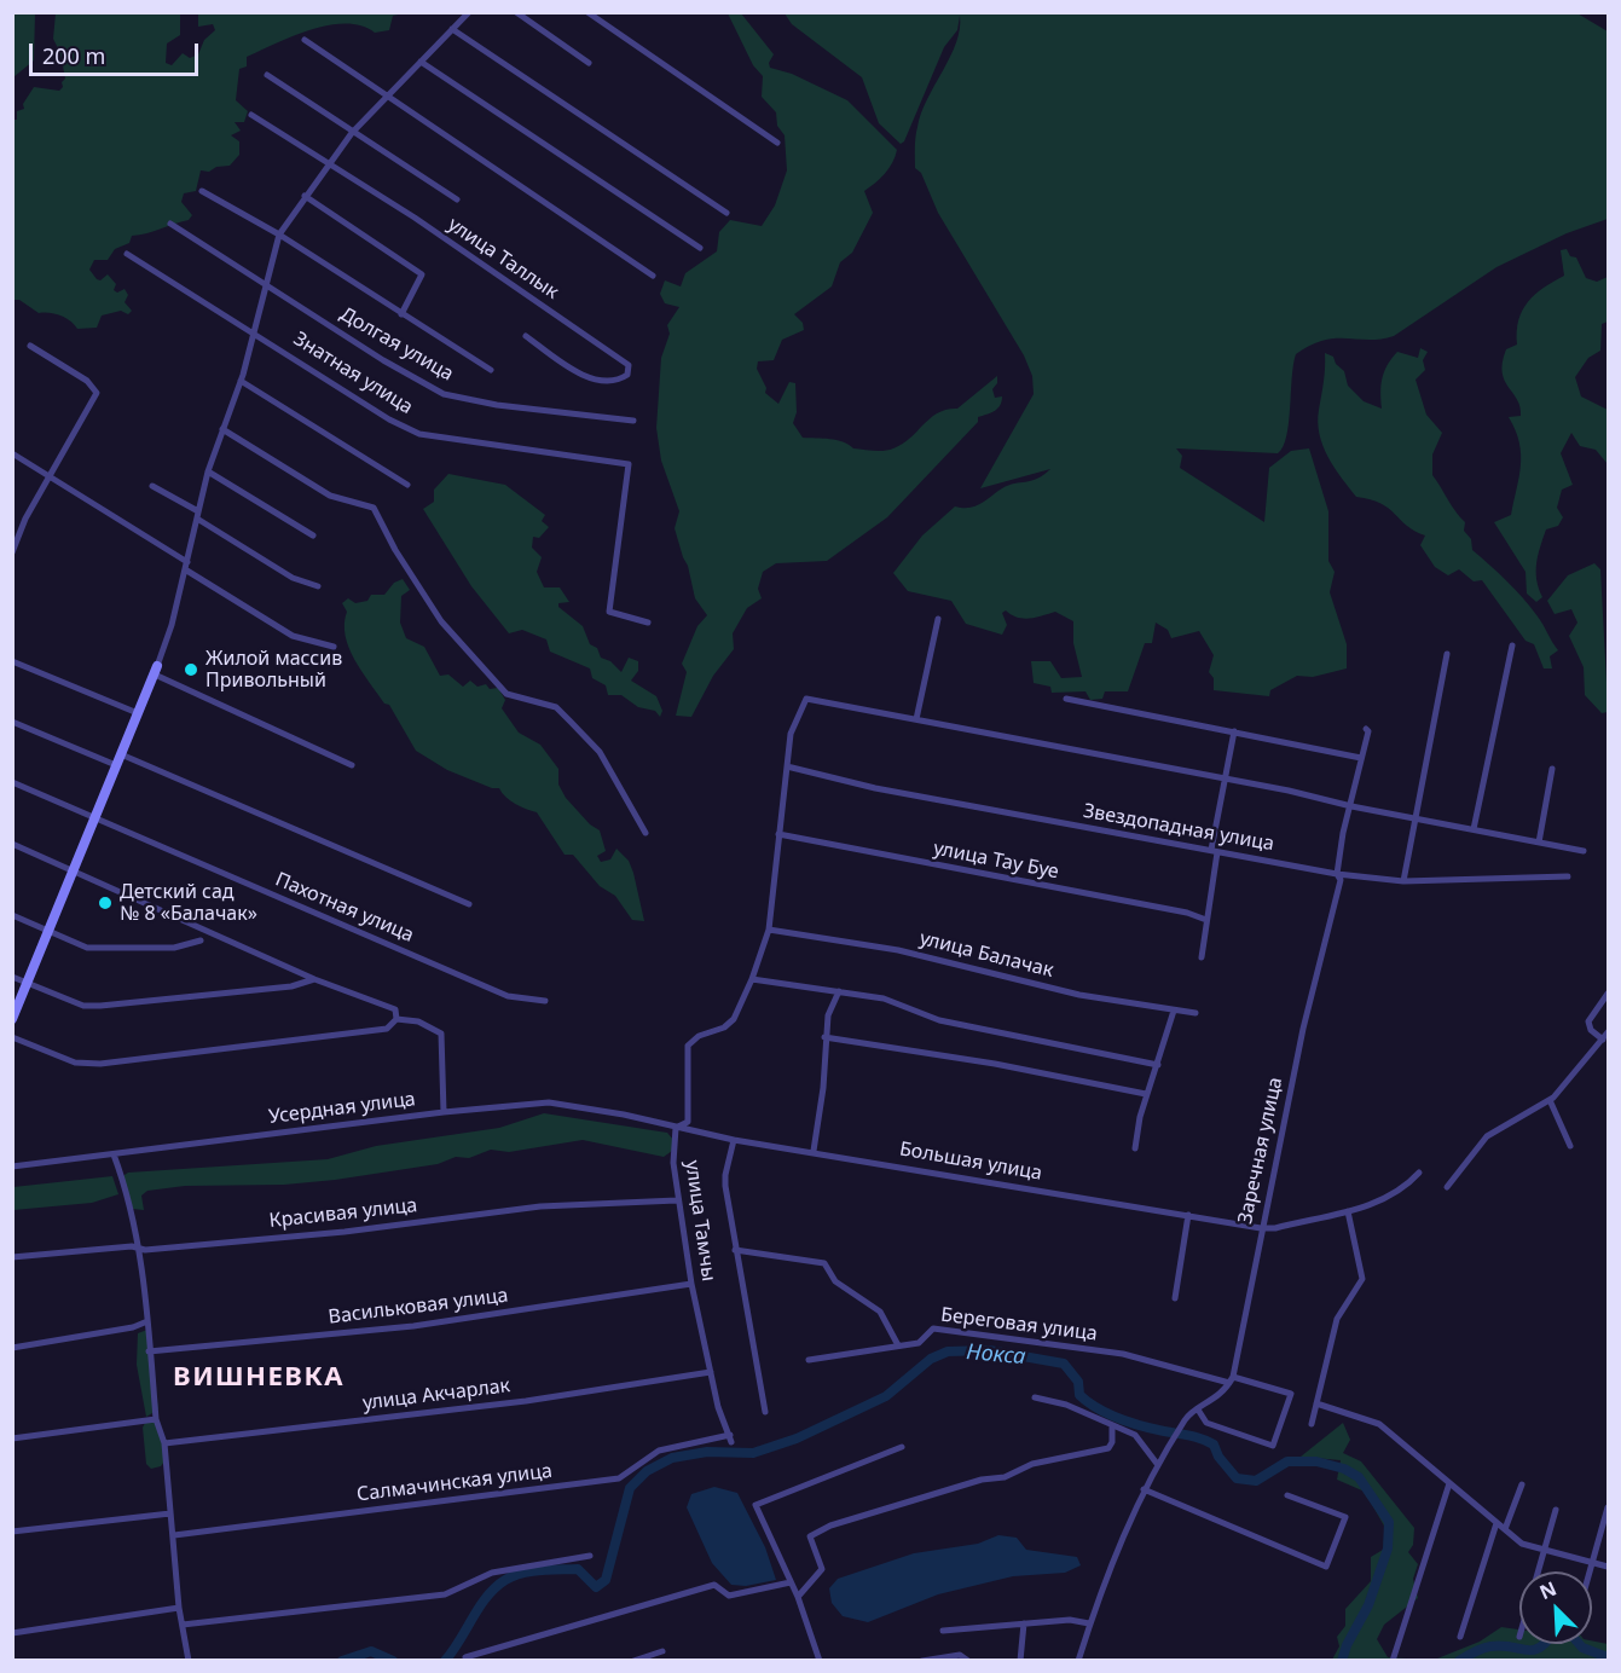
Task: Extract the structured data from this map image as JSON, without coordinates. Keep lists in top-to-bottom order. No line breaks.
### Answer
{"streets":{"street":["улица Таллык","Долгая улица","Знатная улица","Звездопадная улица","улица Тау Буе","Пахотная улица","улица Балачак","Усердная улица","Заречная улица","Большая улица","Красивая улица","улица Тамчы","Васильковая улица","Береговая улица","улица Акчарлак","Салмачинская улица"]},"crossings":[["Звездопадная улица","Заречная улица"],["Звездопадная улица","улица Тамчы"],["улица Тау Буе","улица Тамчы"],["улица Балачак","улица Тамчы"],["Усердная улица","Большая улица"],["Усердная улица","улица Тамчы"],["Заречная улица","Большая улица"],["Заречная улица","Береговая улица"],["Большая улица","улица Тамчы"],["Красивая улица","улица Тамчы"],["улица Тамчы","Васильковая улица"],["улица Тамчы","улица Акчарлак"],["улица Тамчы","Салмачинская улица"]],"districts":["ВИШНЕВКА"],"water":["Нокса"],"places":["Жилой массив Привольный","Детский сад № 8 «Балачак»"],"scale_bar":"200 m","north":"top left"}
